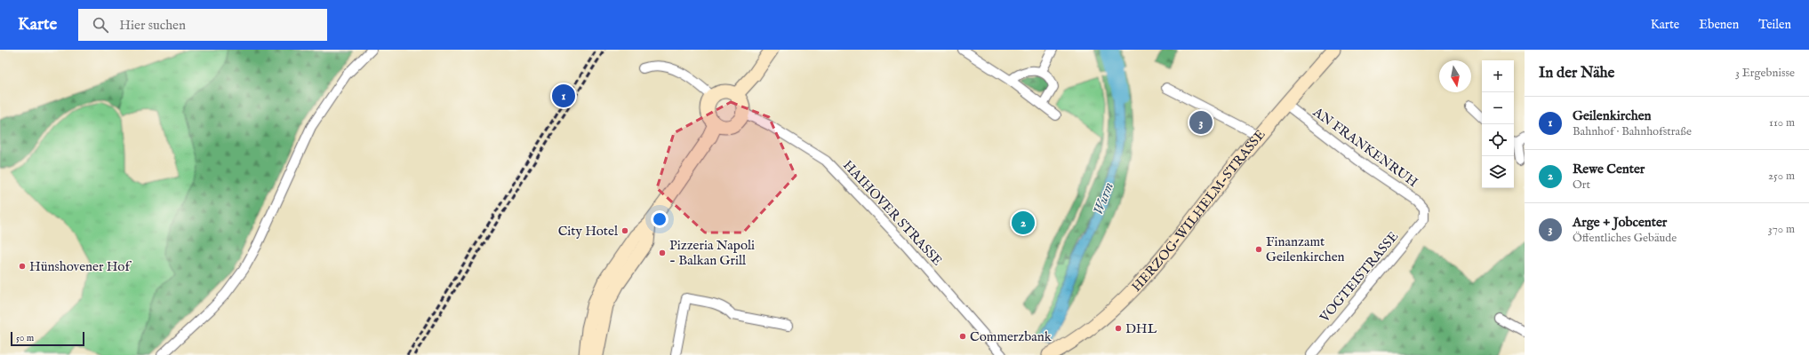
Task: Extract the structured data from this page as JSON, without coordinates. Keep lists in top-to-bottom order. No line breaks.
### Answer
{"streets":{"main road":["HERZOG-WILHELM-STRASSE"],"street":["AN FRANKENRUH","HAIHOVER STRASSE","VOGTEISTRASSE"]},"crossings":[["AN FRANKENRUH","HERZOG-WILHELM-STRASSE"],["AN FRANKENRUH","VOGTEISTRASSE"]],"water":["Wurm"],"places":["City Hotel","Finanzamt Geilenkirchen","Pizzeria Napoli - Balkan Grill","Hünshovener Hof","DHL","Commerzbank"],"scale_bar":"50 m","north":"bottom","page":{"header":"Karte","search":"Hier suchen","nav":["Karte","Ebenen","Teilen"],"heading":["In der Nähe","3 Ergebnisse"],"map_buttons":["+","−"],"pins":["1","3","2"],"list":[{"mark":"1","name":"Geilenkirchen","note":"Bahnhof · Bahnhofstraße","value":"110 m"},{"mark":"2","name":"Rewe Center","note":"Ort","value":"250 m"},{"mark":"3","name":"Arge + Jobcenter","note":"Öffentliches Gebäude","value":"370 m"}],"scale":"50 m"}}
